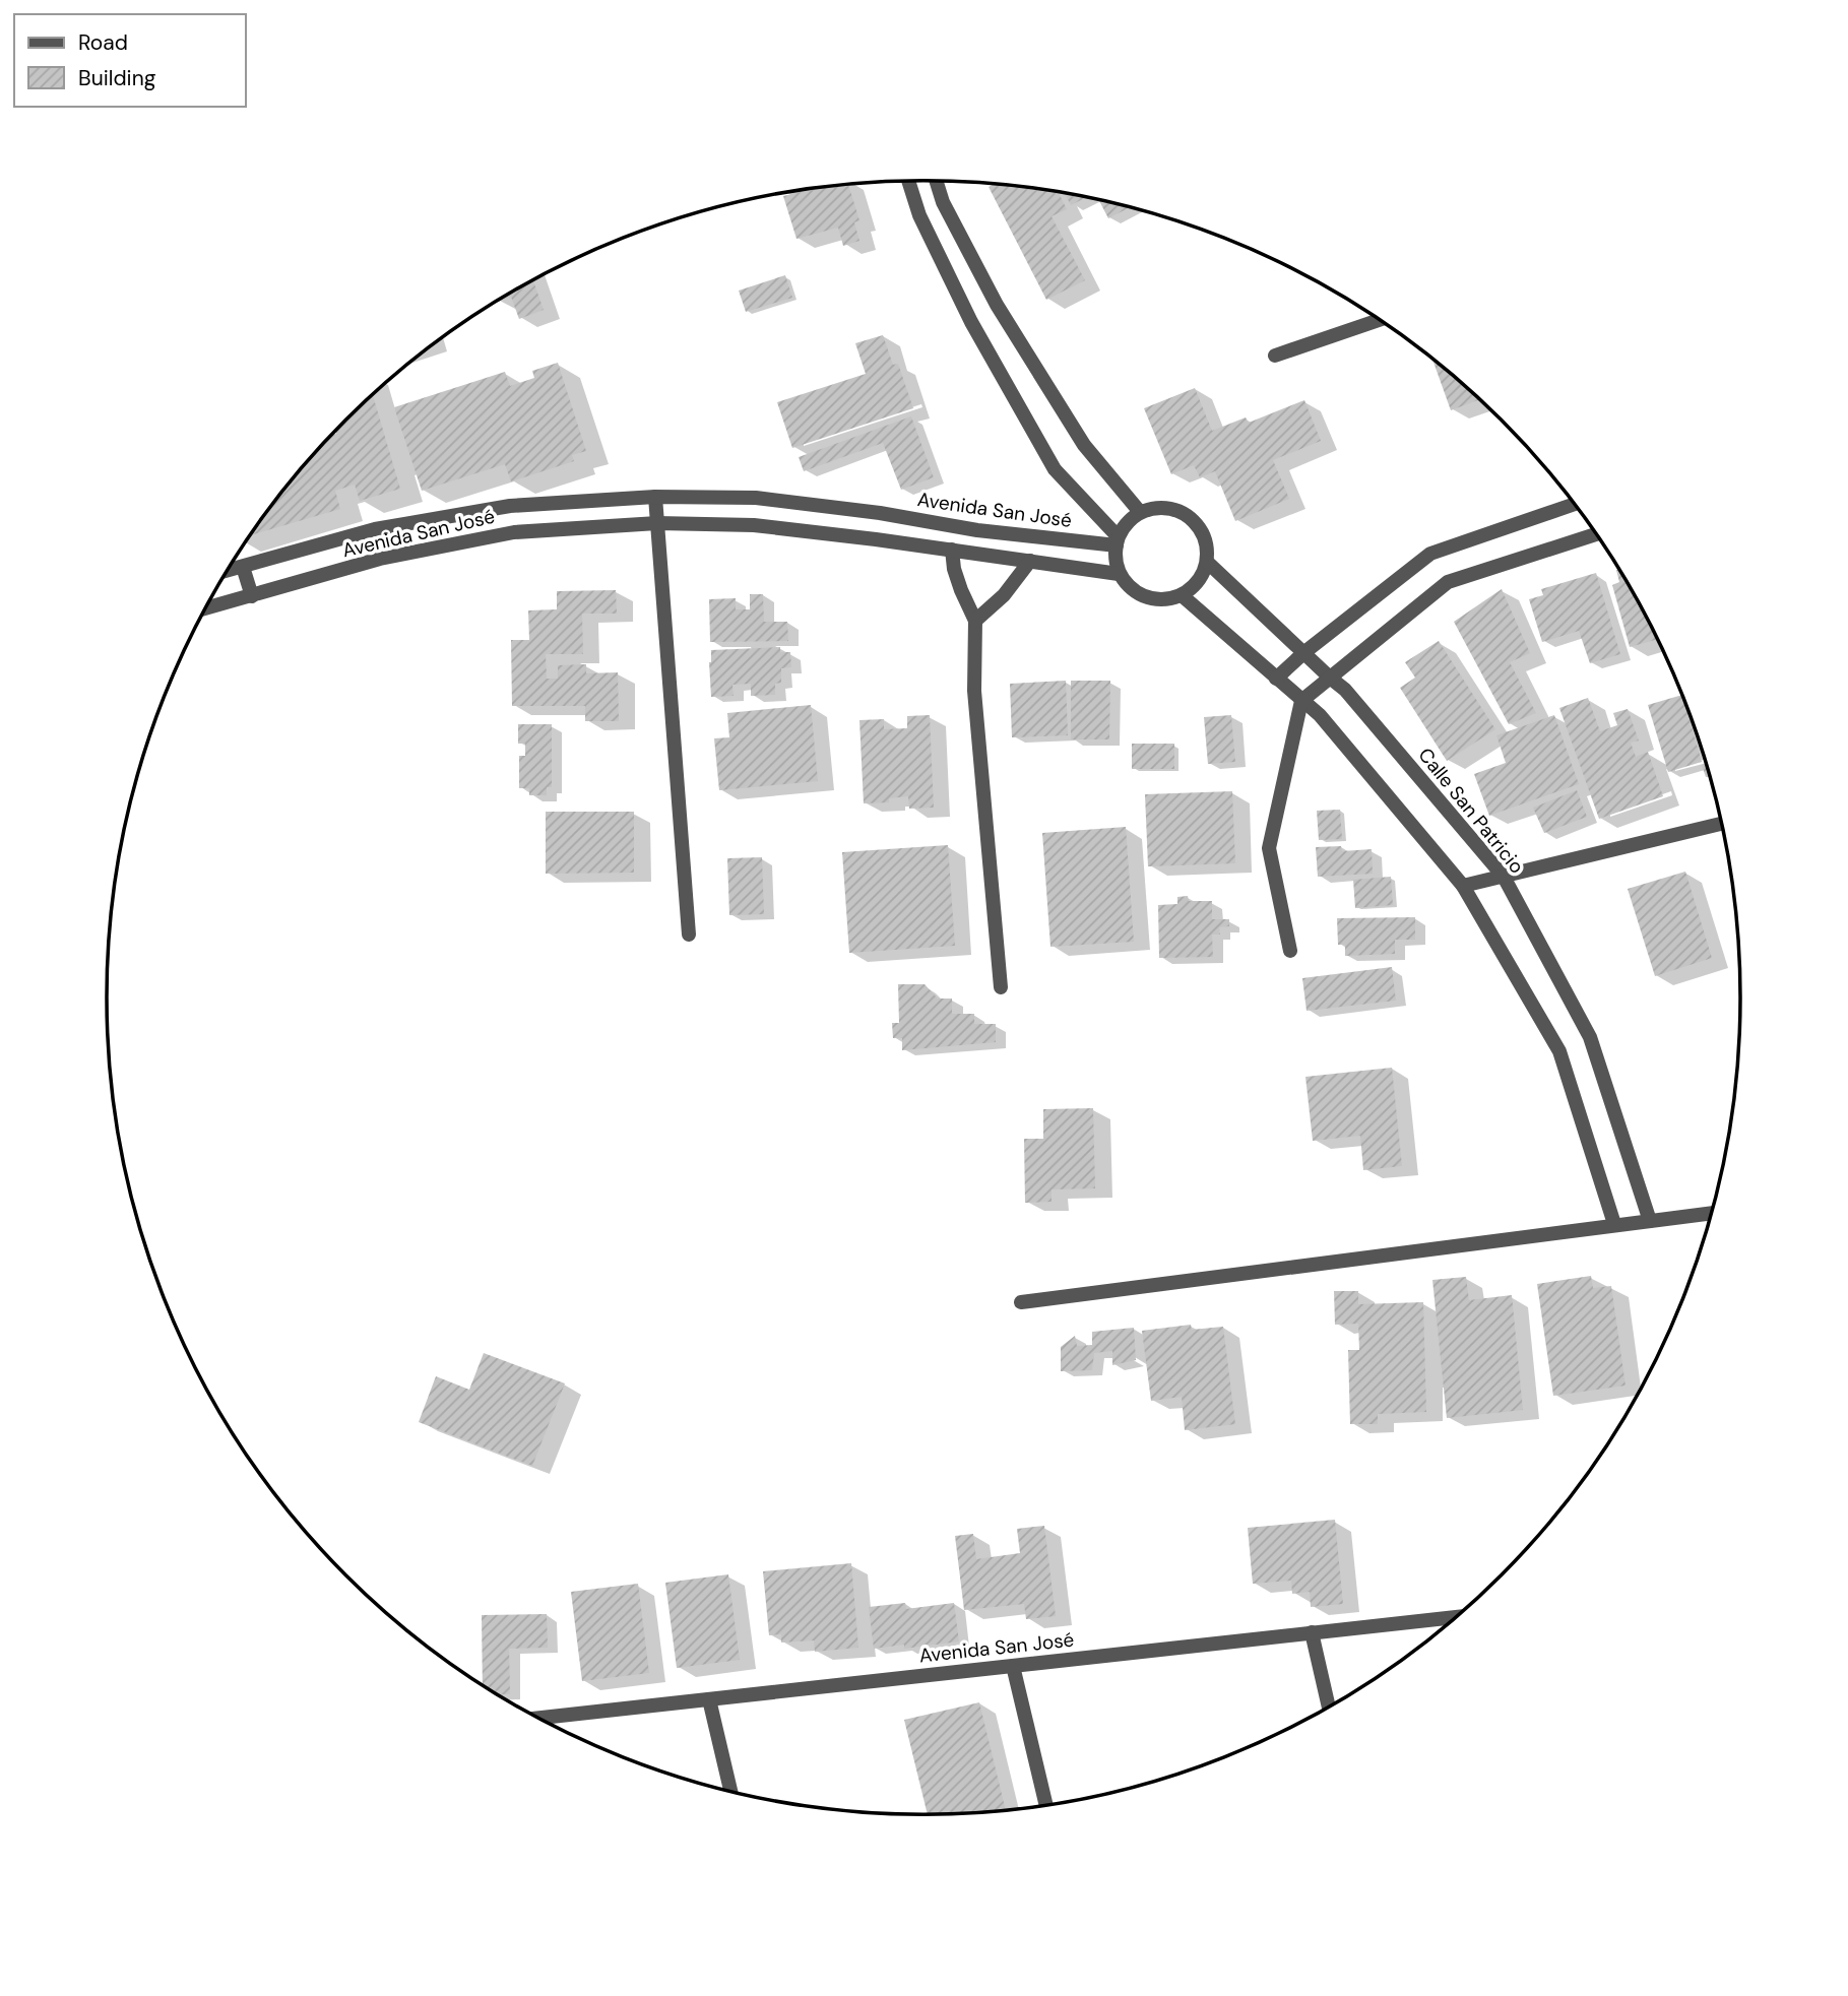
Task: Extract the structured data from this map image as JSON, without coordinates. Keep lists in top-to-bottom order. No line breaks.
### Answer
{"streets":{"street":["Avenida San José","Calle San Patricio"]},"crossings":[["Avenida San José","Calle San Patricio"]],"legend":["Road","Building"]}
